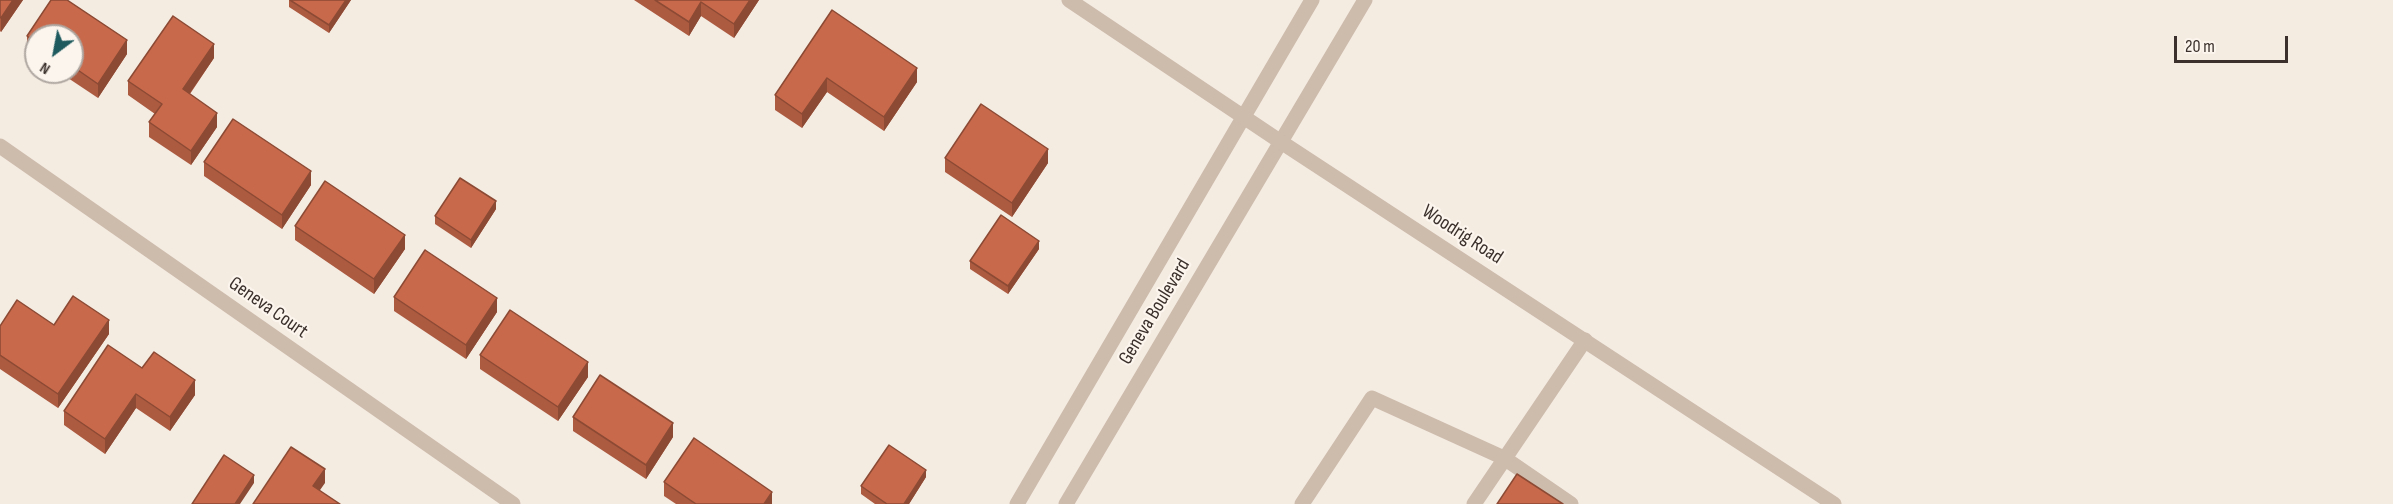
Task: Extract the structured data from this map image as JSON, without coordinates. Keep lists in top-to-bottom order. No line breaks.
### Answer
{"streets":{"street":["Woodrig Road","Geneva Court","Geneva Boulevard"]},"crossings":[["Woodrig Road","Geneva Boulevard"]],"scale_bar":"20 m","north":"bottom left"}
